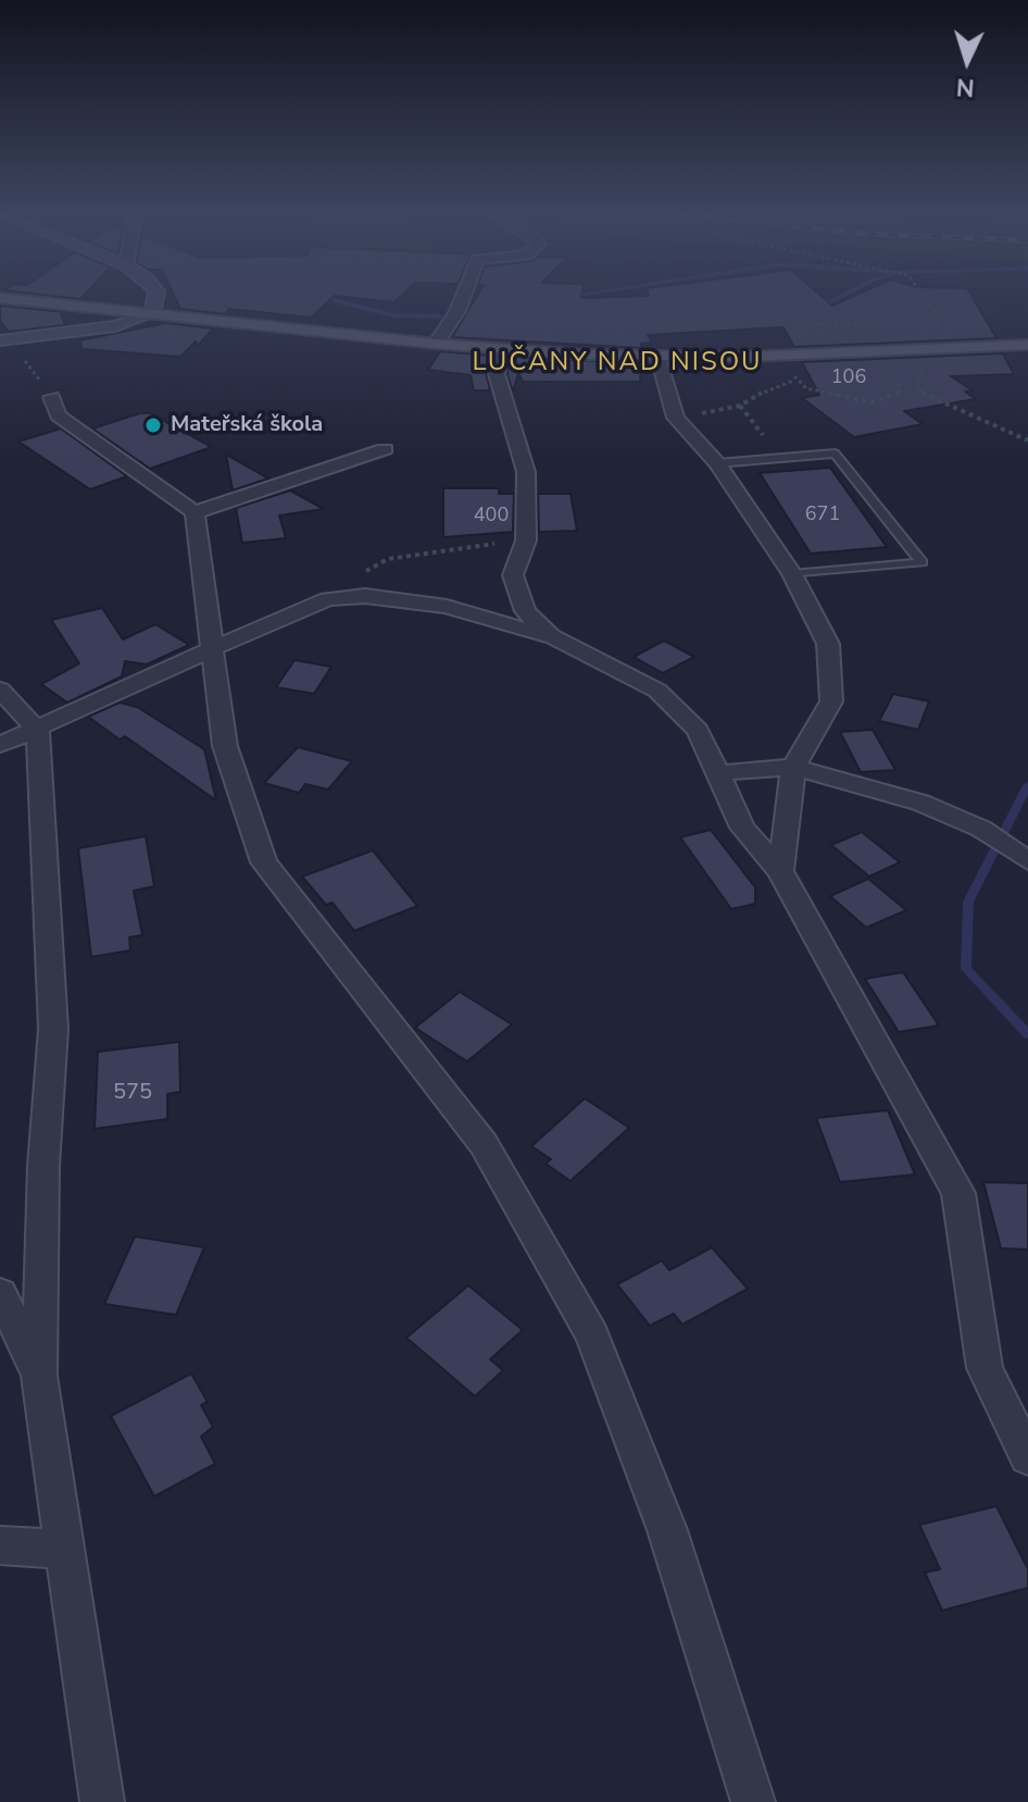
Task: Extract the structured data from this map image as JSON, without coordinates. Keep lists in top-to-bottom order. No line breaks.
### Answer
{"districts":["LUČANY NAD NISOU"],"places":["Mateřská škola"],"house_numbers":["106","671","400","575"],"north":"bottom"}
